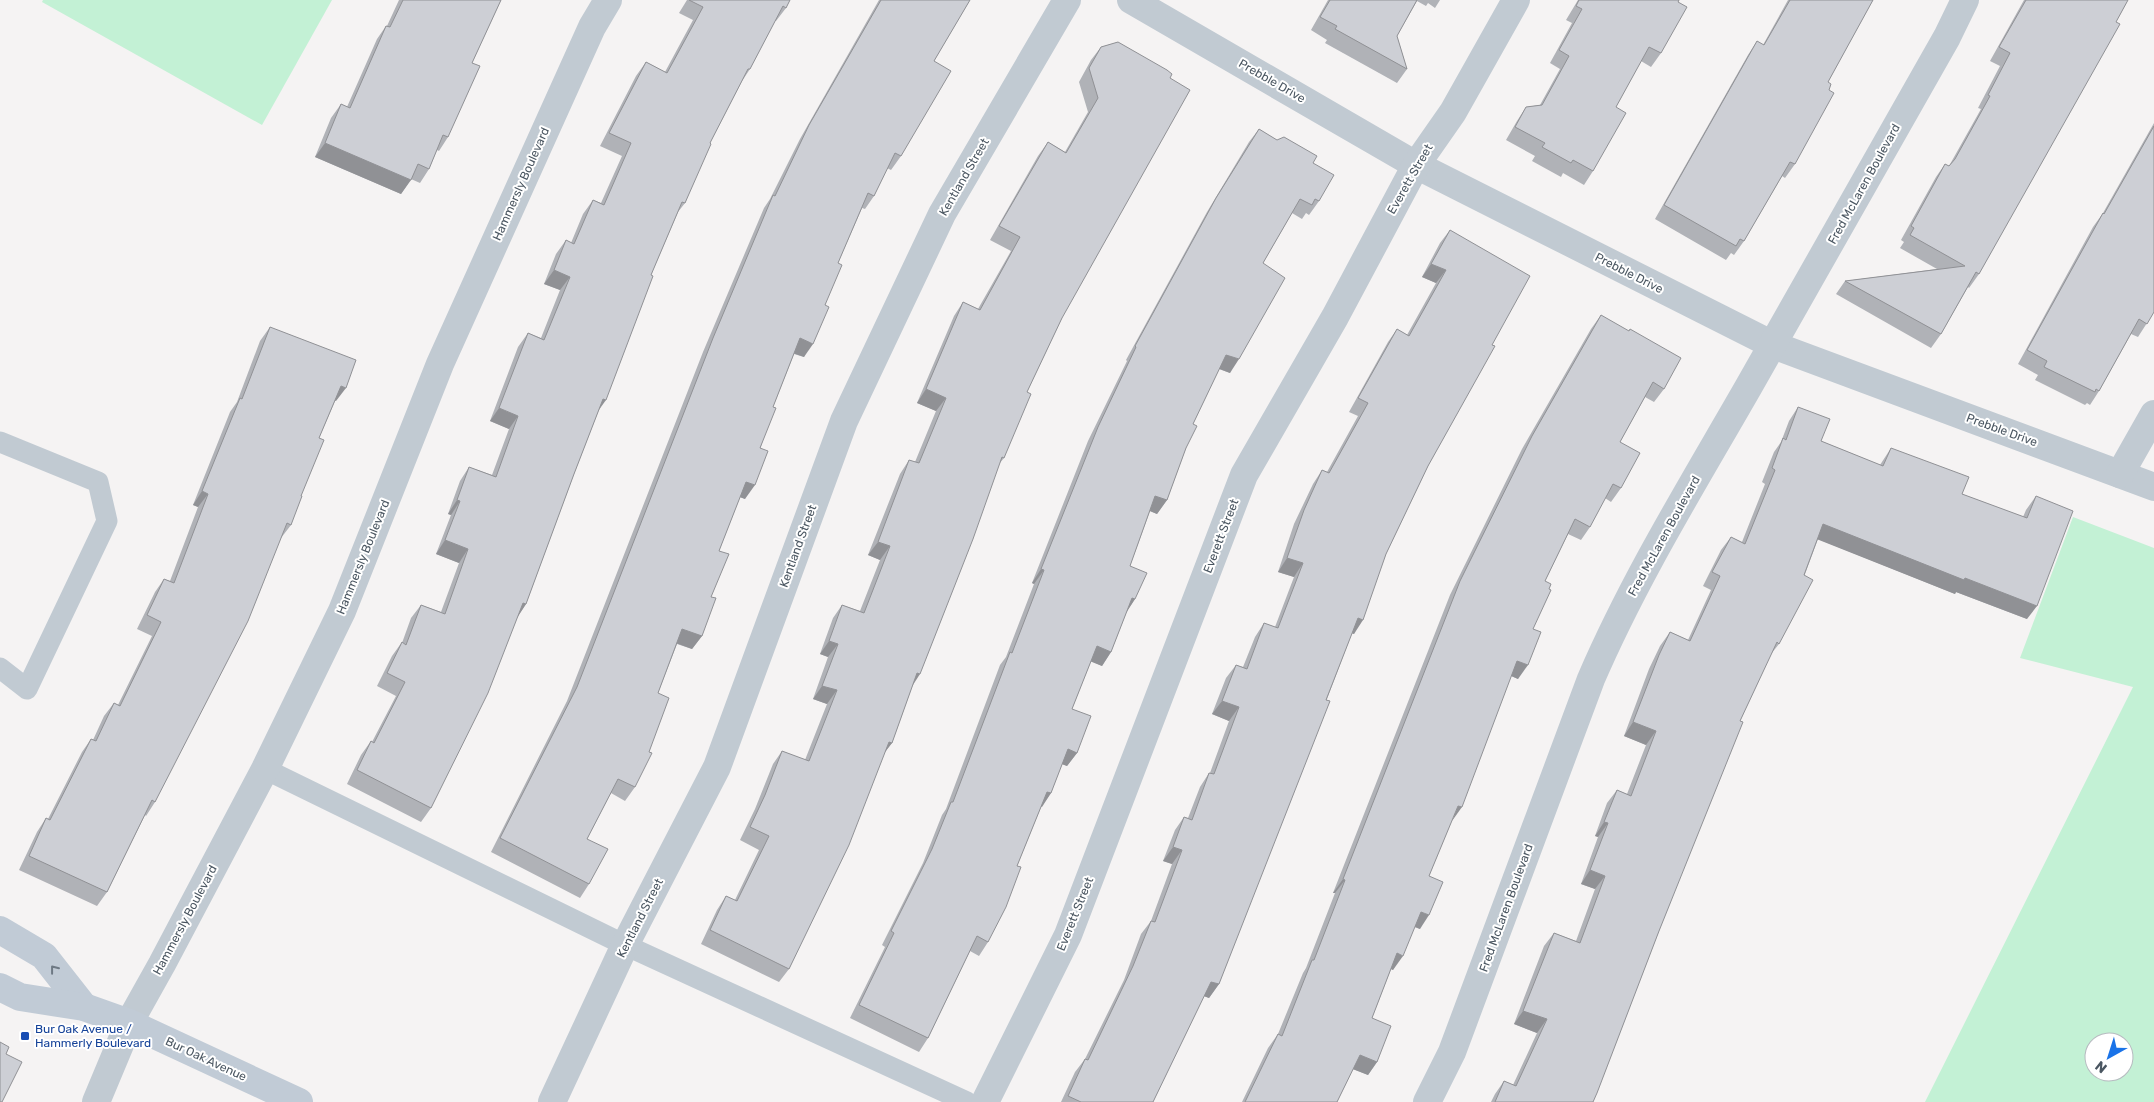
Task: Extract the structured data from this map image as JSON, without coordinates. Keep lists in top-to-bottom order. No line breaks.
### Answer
{"streets":{"street":["Prebble Drive","Kentland Street","Everett Street","Hammersly Boulevard","Fred McLaren Boulevard","Bur Oak Avenue"]},"crossings":[["Prebble Drive","Everett Street"],["Prebble Drive","Fred McLaren Boulevard"],["Hammersly Boulevard","Bur Oak Avenue"]],"places":{"transit":["Bur Oak Avenue / Hammerly Boulevard"]},"north":"bottom left"}
